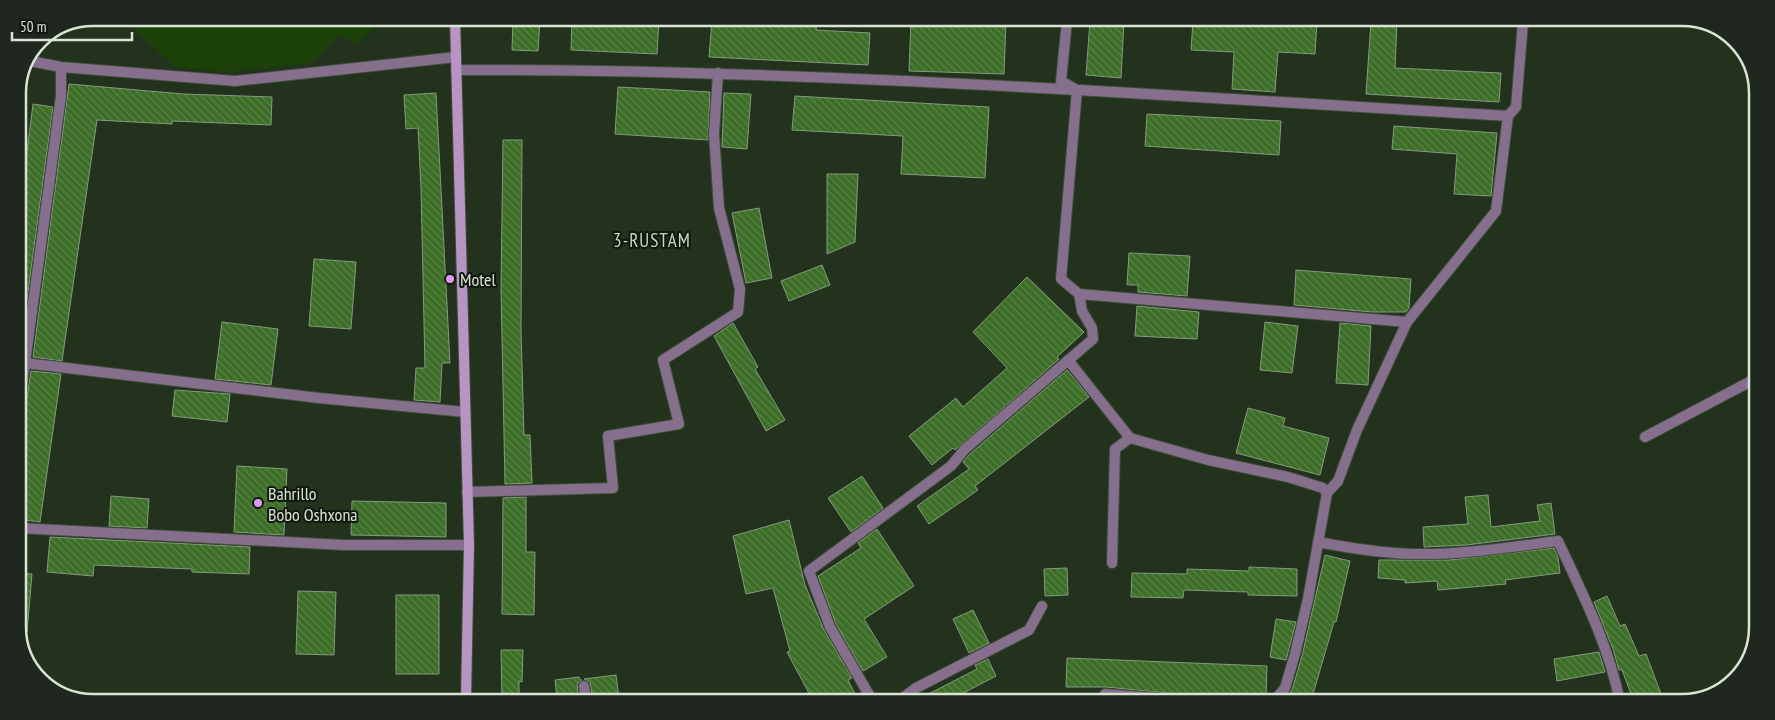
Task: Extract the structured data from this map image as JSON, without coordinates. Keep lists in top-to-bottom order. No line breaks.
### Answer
{"districts":["3-RUSTAM"],"places":["Motel","Bahrillo Bobo Oshxona"],"scale_bar":"50 m"}
